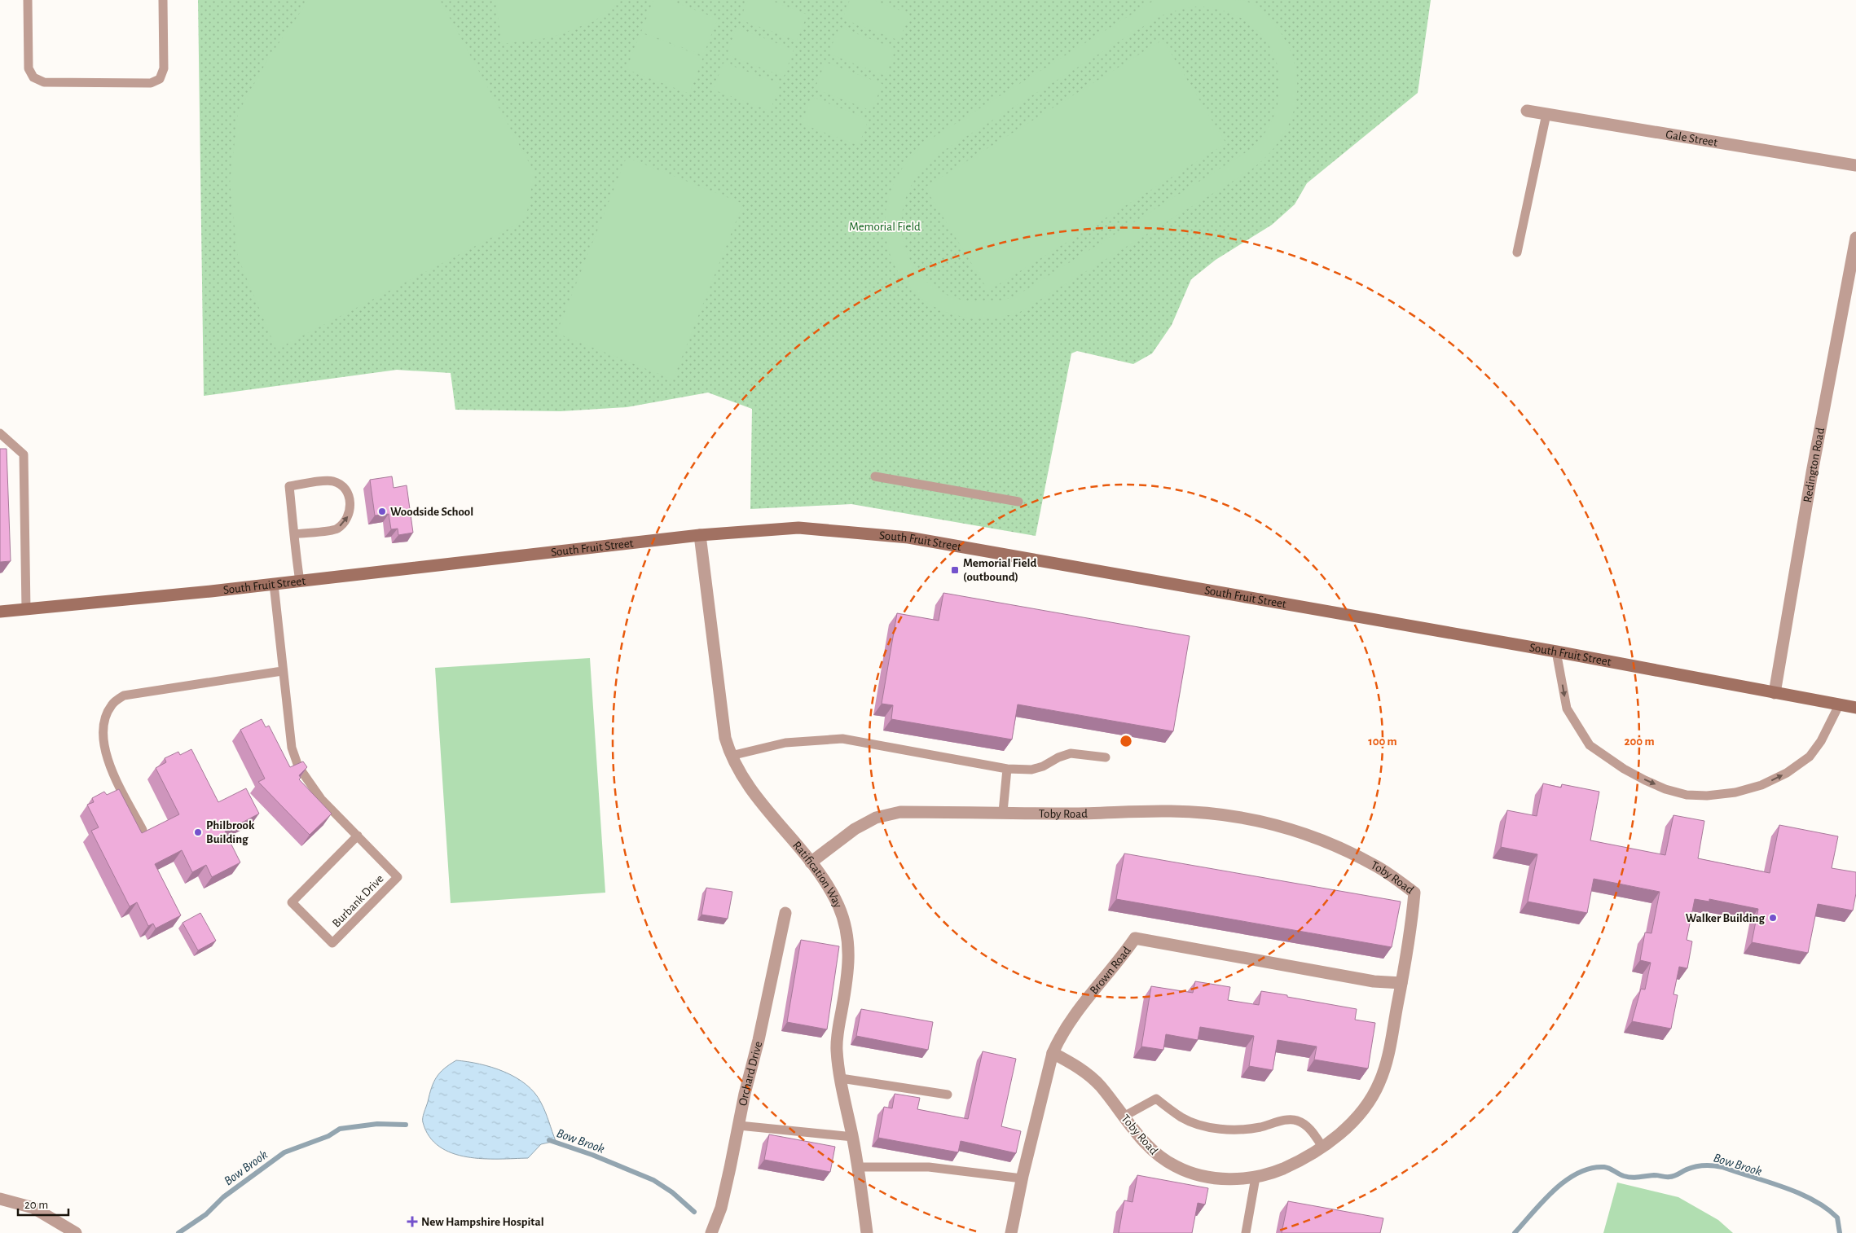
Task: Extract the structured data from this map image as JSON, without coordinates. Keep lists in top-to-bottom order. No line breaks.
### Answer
{"streets":{"street":["Gale Street","Redington Road","South Fruit Street","Toby Road","Ratification Way","Brown Road","Orchard Drive"],"lane":["Burbank Drive"]},"crossings":[["Redington Road","South Fruit Street"],["South Fruit Street","Ratification Way"],["South Fruit Street","Burbank Drive"],["Toby Road","Ratification Way"],["Toby Road","Brown Road"]],"water":["Bow Brook"],"parks":["Memorial Field"],"places":{"other":["Woodside School","Philbrook Building","Walker Building"],"transit":["Memorial Field (outbound)"],"health":["New Hampshire Hospital"]},"scale_bar":"20 m","rings":["100 m","200 m"]}
